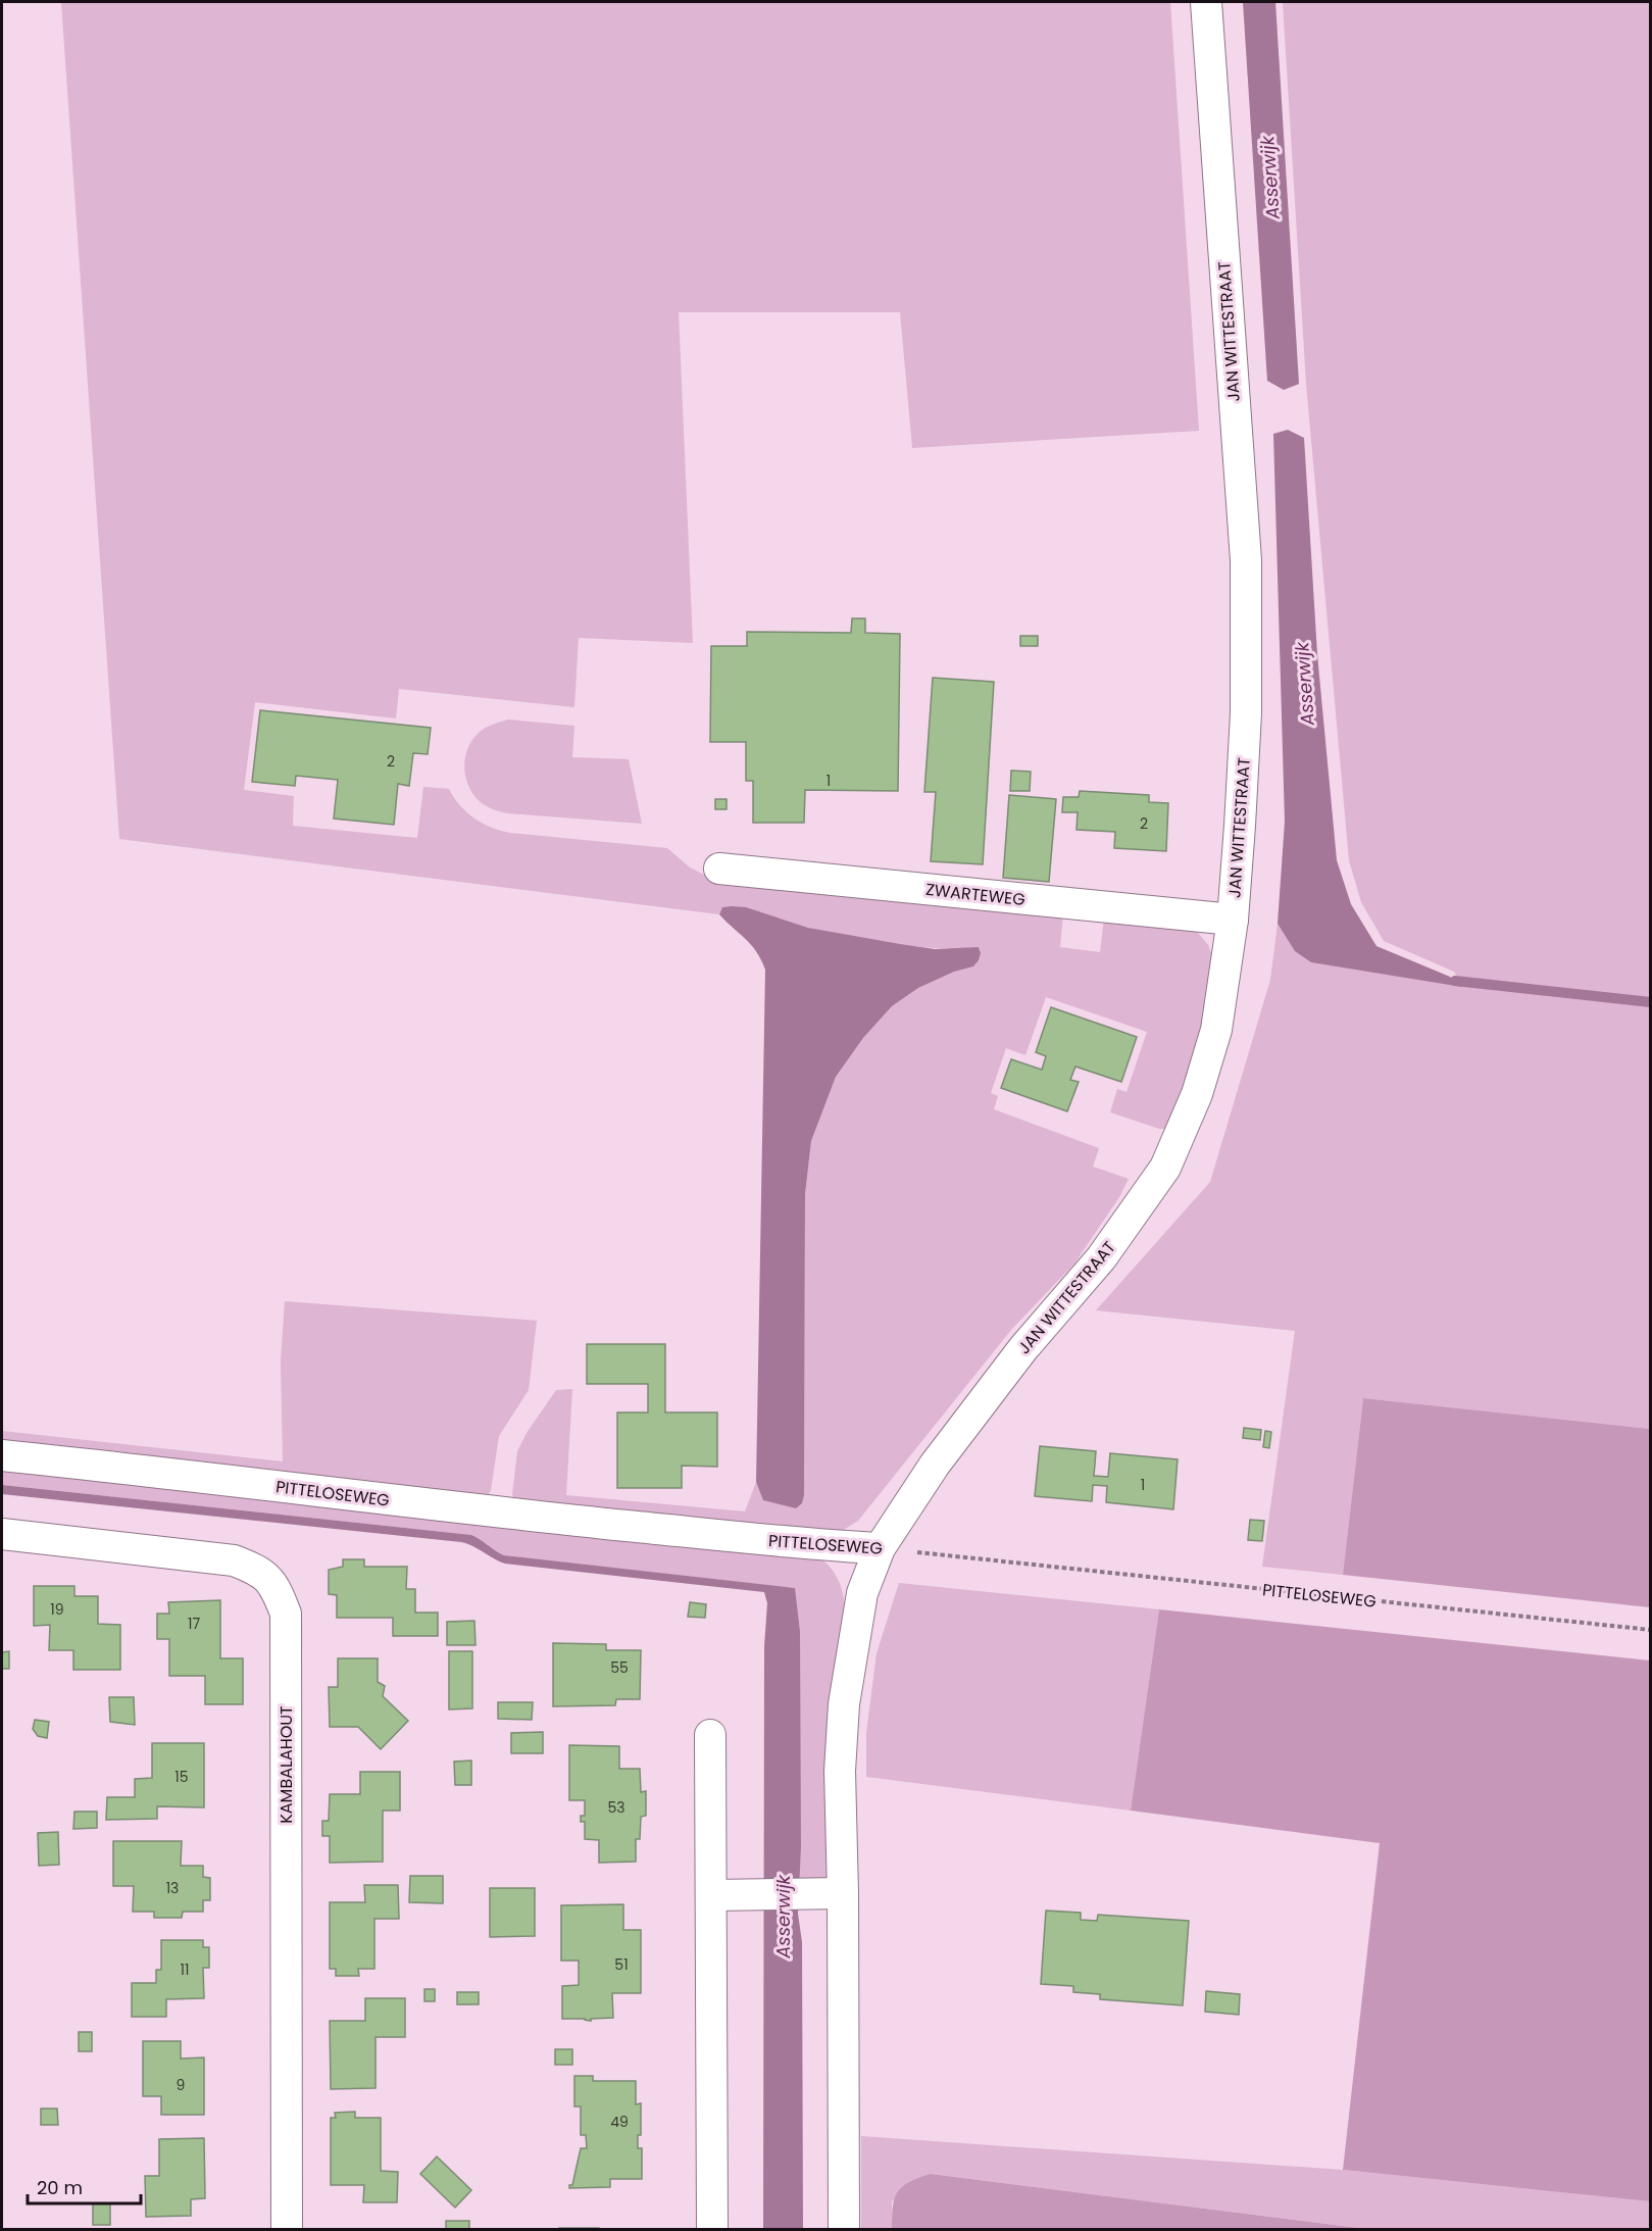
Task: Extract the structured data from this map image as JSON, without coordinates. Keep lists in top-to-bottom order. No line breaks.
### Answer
{"streets":{"street":["JAN WITTESTRAAT","ZWARTEWEG","PITTELOSEWEG","KAMBALAHOUT"]},"crossings":[["JAN WITTESTRAAT","ZWARTEWEG"],["JAN WITTESTRAAT","PITTELOSEWEG"]],"water":["Asserwijk"],"house_numbers":["2","1","2","1","19","17","55","15","53","13","51","11","9","49"],"scale_bar":"20 m"}
